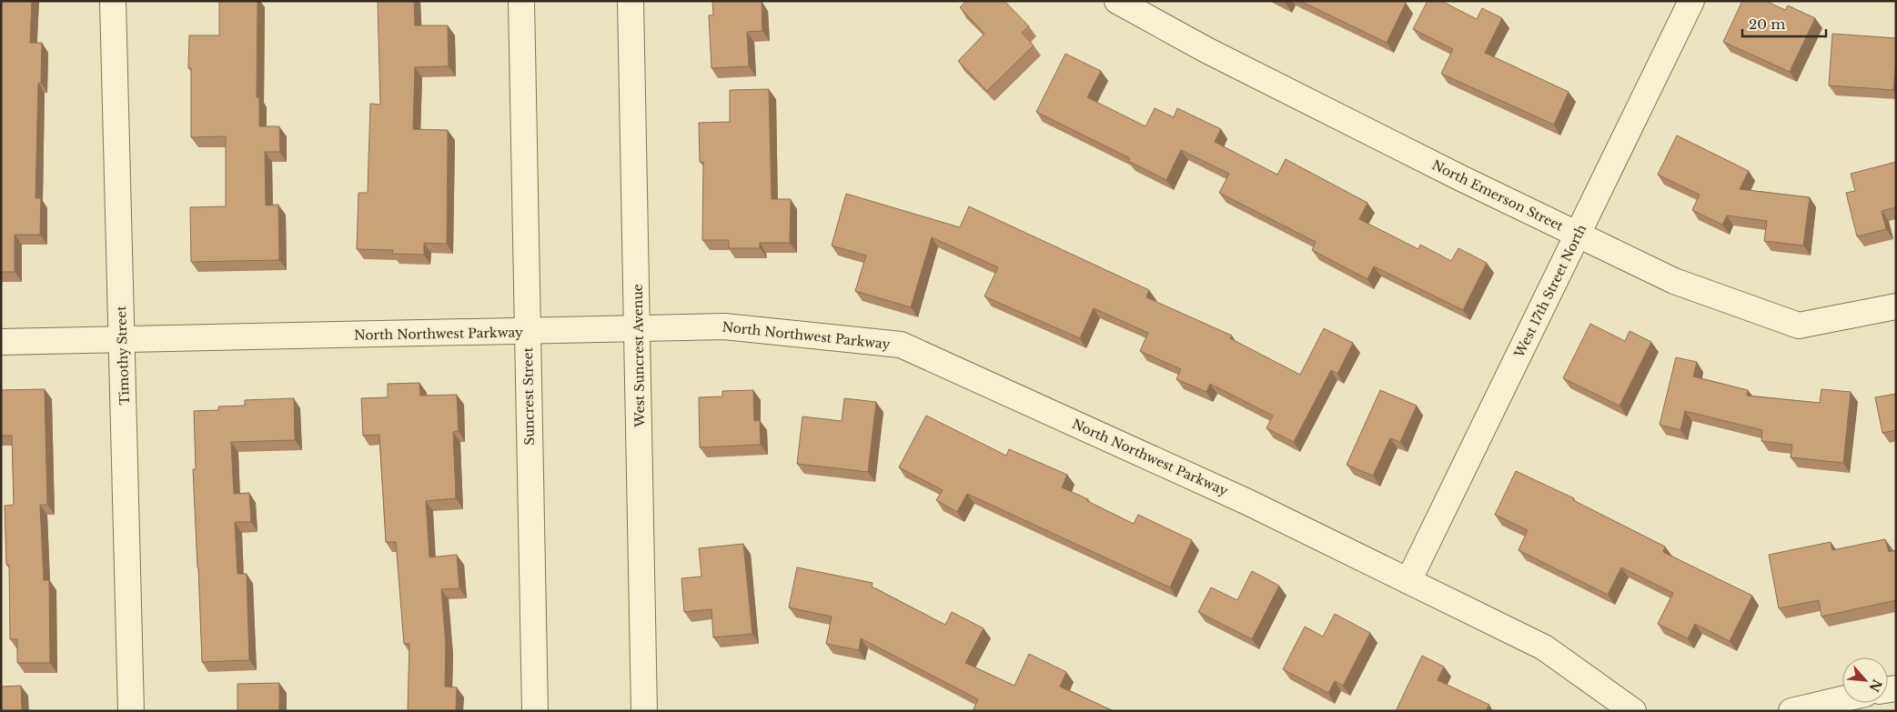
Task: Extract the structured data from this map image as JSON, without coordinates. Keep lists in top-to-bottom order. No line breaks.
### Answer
{"streets":{"street":["North Emerson Street","West 17th Street North","North Northwest Parkway","Timothy Street","West Suncrest Avenue","Suncrest Street"]},"crossings":[["North Emerson Street","West 17th Street North"],["West 17th Street North","North Northwest Parkway"],["North Northwest Parkway","Timothy Street"],["North Northwest Parkway","West Suncrest Avenue"],["North Northwest Parkway","Suncrest Street"]],"scale_bar":"20 m","north":"bottom right"}
